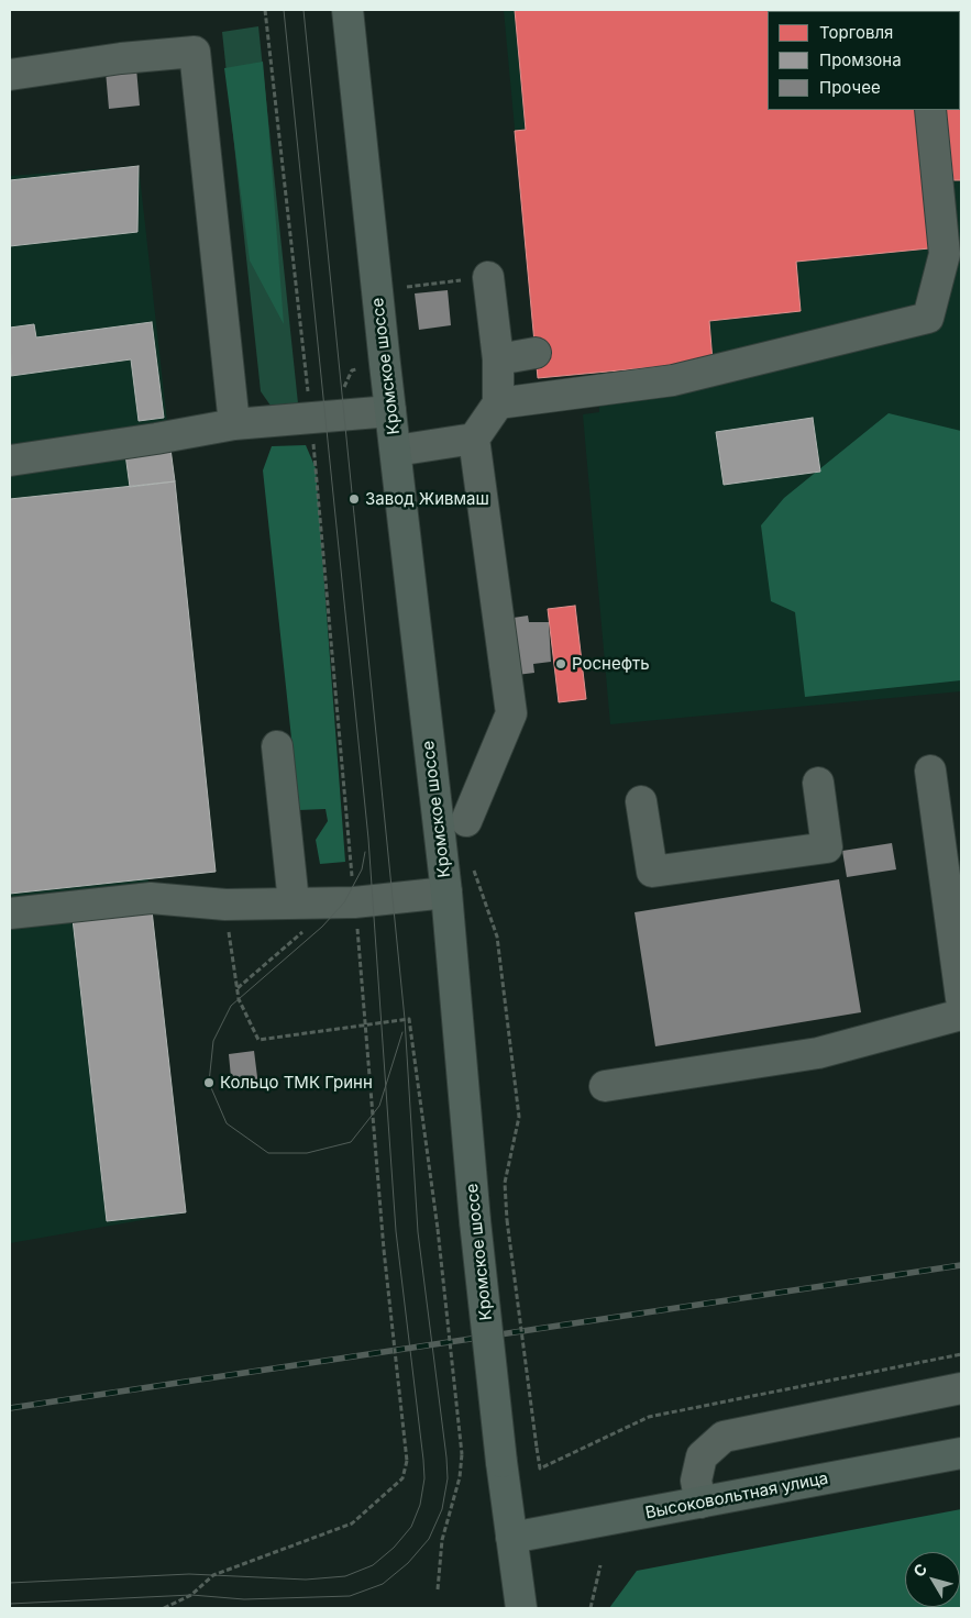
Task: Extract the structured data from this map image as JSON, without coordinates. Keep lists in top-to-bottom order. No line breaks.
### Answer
{"streets":{"main road":["Кромское шоссе","Высоковольтная улица"]},"crossings":[["Кромское шоссе","Высоковольтная улица"]],"places":["Завод Живмаш","Роснефть","Кольцо ТМК Гринн"],"legend":["Торговля","Промзона","Прочее"],"north":"top left"}
